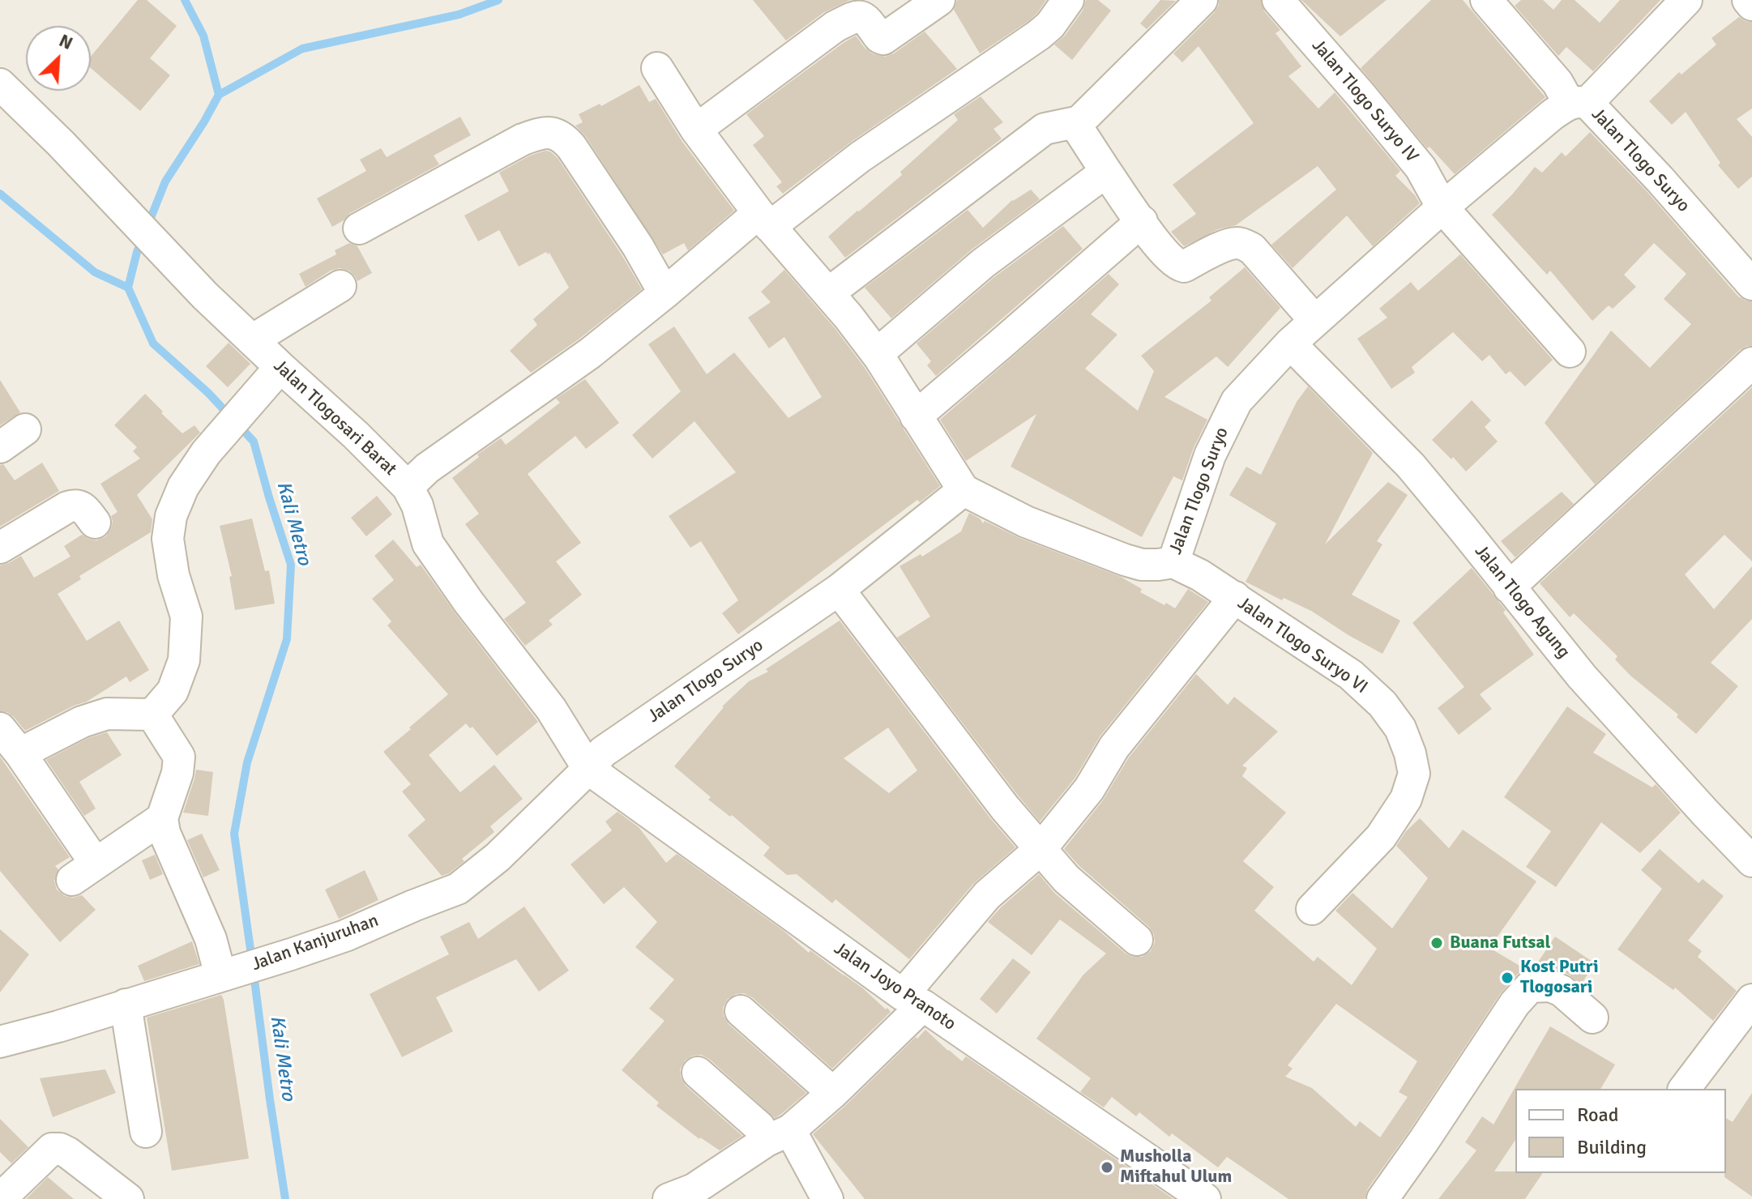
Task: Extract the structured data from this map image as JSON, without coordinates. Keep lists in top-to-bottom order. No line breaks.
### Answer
{"streets":{"street":["Jalan Tlogo Suryo IV","Jalan Tlogo Suryo","Jalan Tlogosari Barat","Jalan Tlogo Agung","Jalan Tlogo Suryo VI","Jalan Kanjuruhan","Jalan Joyo Pranoto"]},"crossings":[["Jalan Tlogo Suryo IV","Jalan Tlogo Suryo"],["Jalan Tlogo Suryo","Jalan Tlogosari Barat"],["Jalan Tlogo Suryo","Jalan Tlogo Agung"],["Jalan Tlogo Suryo","Jalan Tlogo Suryo VI"],["Jalan Tlogo Suryo","Jalan Kanjuruhan"],["Jalan Tlogo Suryo","Jalan Joyo Pranoto"],["Jalan Tlogosari Barat","Jalan Kanjuruhan"],["Jalan Tlogosari Barat","Jalan Joyo Pranoto"],["Jalan Kanjuruhan","Jalan Joyo Pranoto"]],"water":["Kali Metro"],"places":["Buana Futsal","Kost Putri Tlogosari","Musholla Miftahul Ulum"],"legend":["Road","Building"],"north":"top right"}
